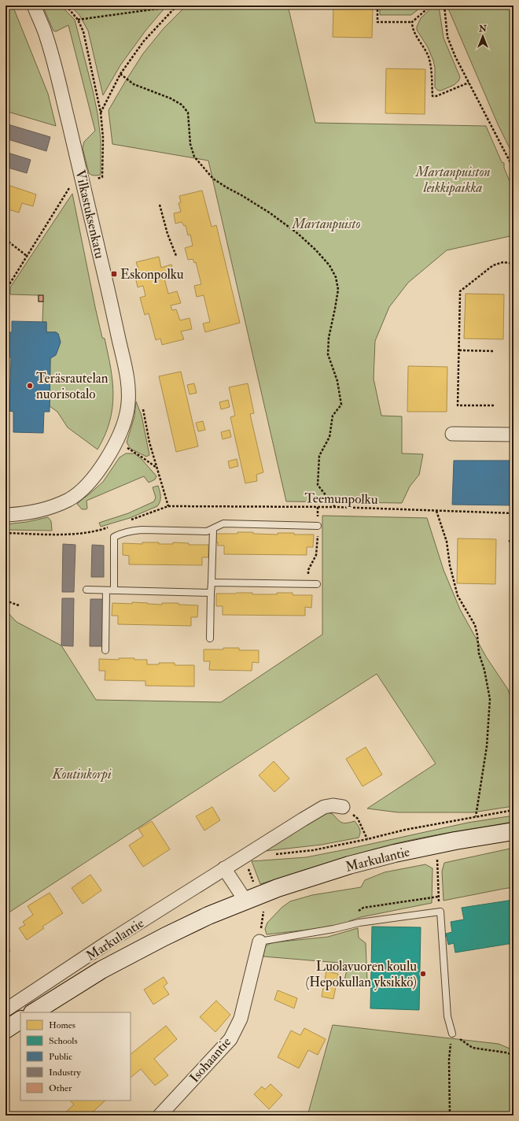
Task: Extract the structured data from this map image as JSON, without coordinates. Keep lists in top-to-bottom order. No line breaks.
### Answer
{"streets":{"main road":["Markulantie"],"street":["Vilkastuksenkatu","Isohaantie"],"path":["Teemunpolku"]},"parks":["Martanpuiston leikkipaikka","Martanpuisto","Koutinkorpi"],"places":{"transit":["Eskonpolku"],"other":["Teräsrautelan nuorisotalo","Luolavuoren koulu (Hepokullan yksikkö)"]},"legend":["Homes","Schools","Public","Industry","Other"],"north":"top"}
